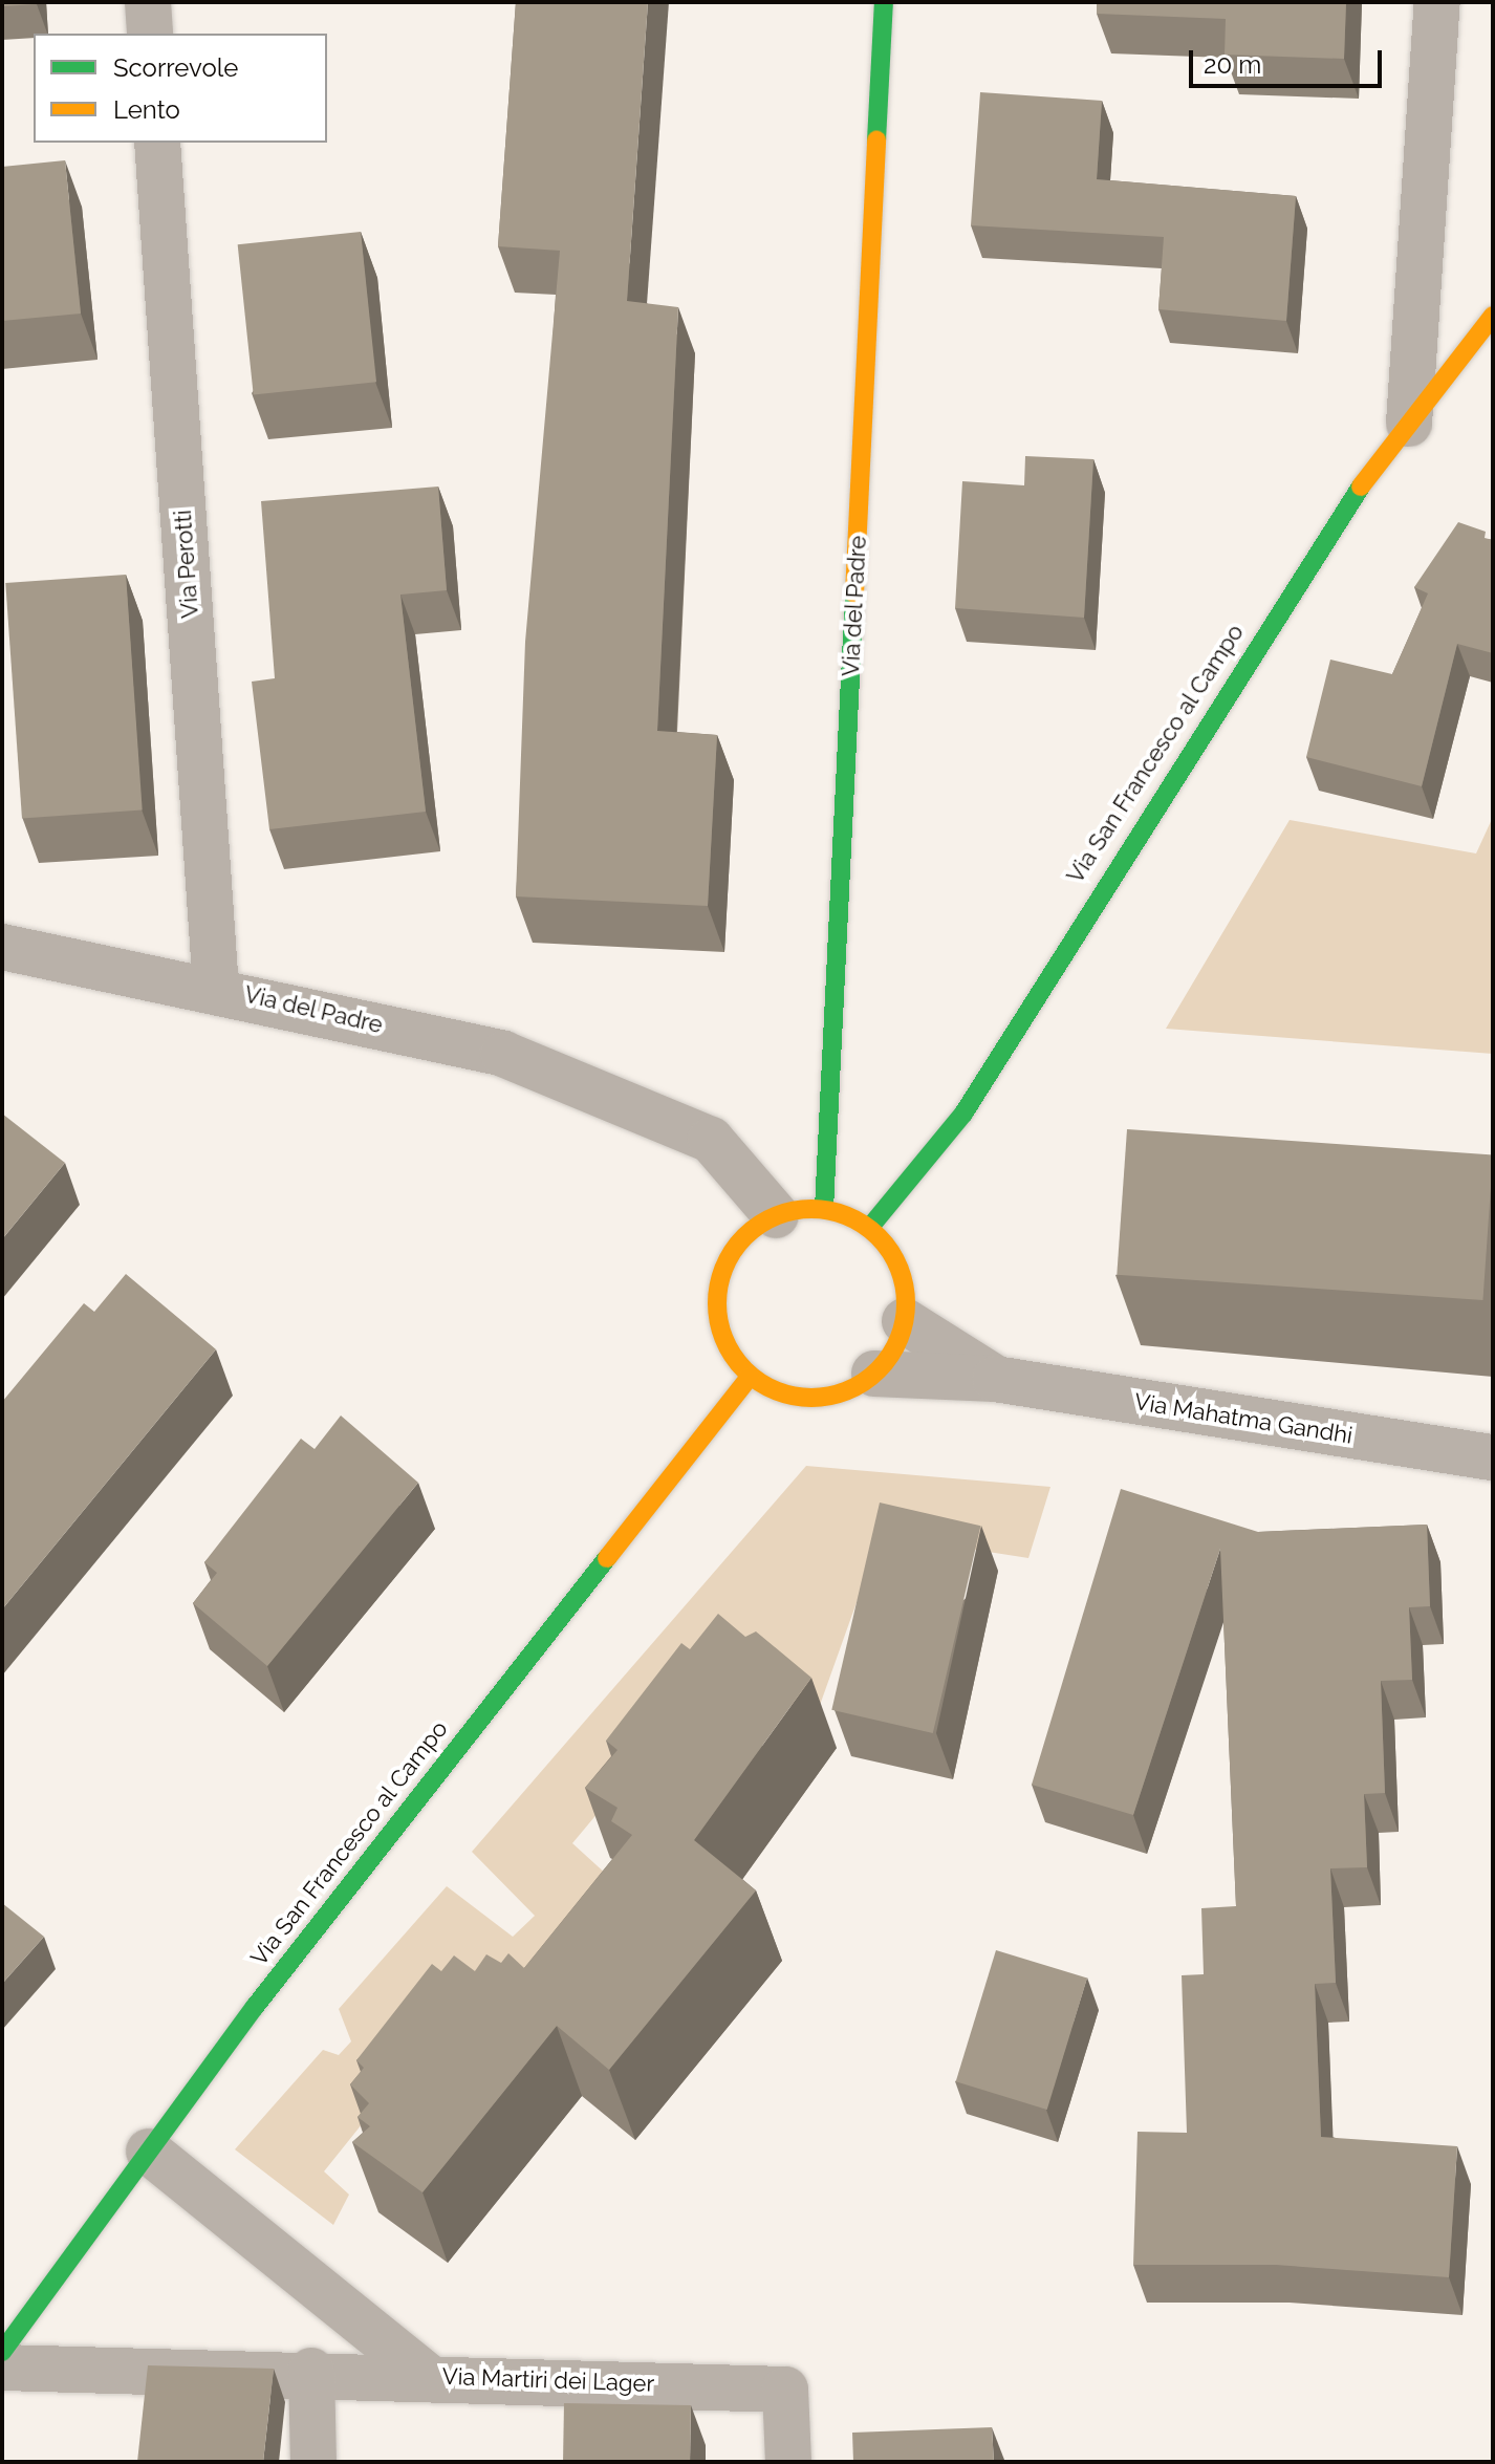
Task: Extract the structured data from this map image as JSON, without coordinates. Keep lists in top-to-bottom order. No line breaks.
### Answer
{"streets":{"street":["Via Perotti","Via del Padre","Via San Francesco al Campo","Via Mahatma Gandhi","Via Martiri dei Lager"]},"crossings":[["Via Perotti","Via del Padre"],["Via del Padre","Via San Francesco al Campo"],["Via del Padre","Via Mahatma Gandhi"],["Via San Francesco al Campo","Via Mahatma Gandhi"]],"legend":["Scorrevole","Lento"],"scale_bar":"20 m"}
